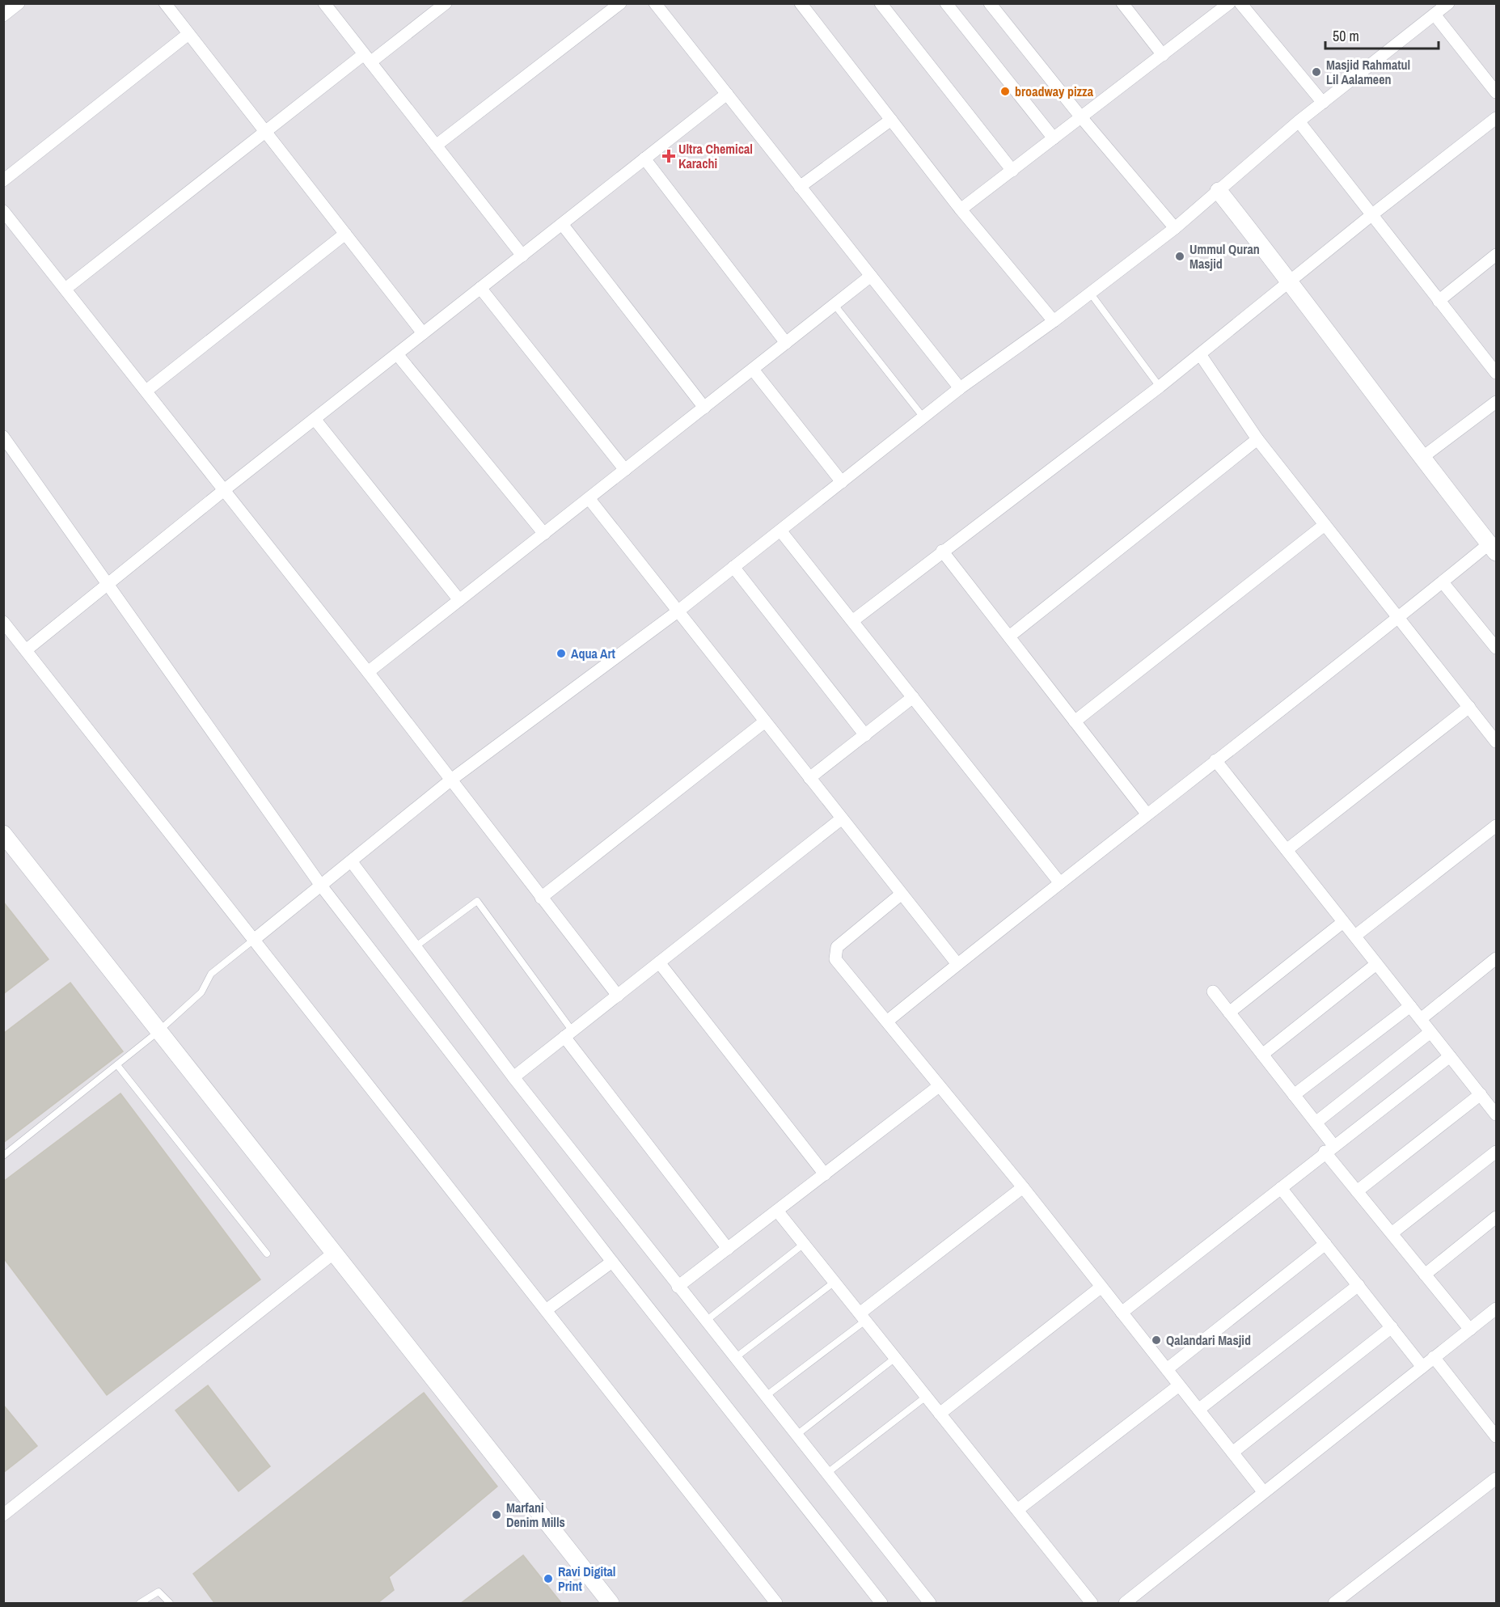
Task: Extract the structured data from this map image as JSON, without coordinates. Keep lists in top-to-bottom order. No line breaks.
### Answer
{"places":{"other":["Masjid Rahmatul Lil Aalameen","broadway pizza","Ummul Quran Masjid","Aqua Art","Qalandari Masjid","Marfani Denim Mills","Ravi Digital Print"],"health":["Ultra Chemical Karachi"]},"scale_bar":"50 m"}
